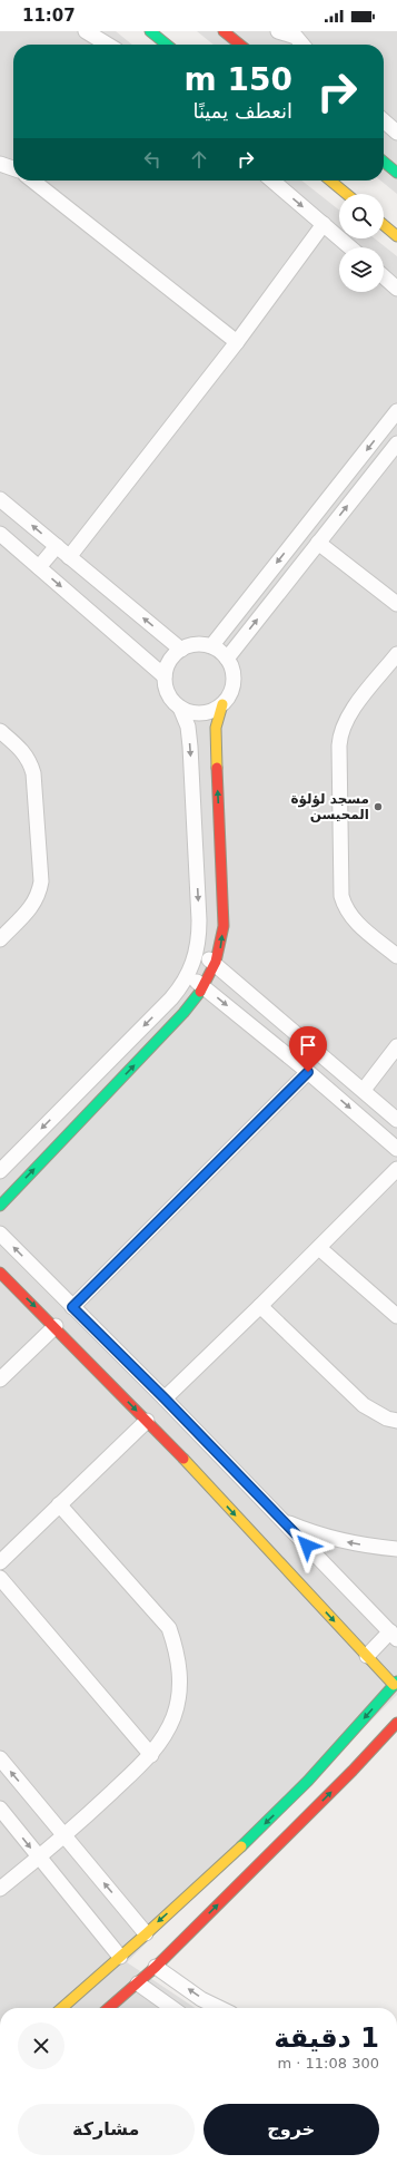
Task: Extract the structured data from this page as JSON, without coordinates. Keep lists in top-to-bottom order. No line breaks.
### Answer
{"places":["مسجد لؤلؤة المحيسن"],"page":{"status":"11:07","turn":["150 m","انعطف يمينًا"],"heading":["1 دقيقة","300 m · 11:08"],"buttons":["خروج","مشاركة"]}}
